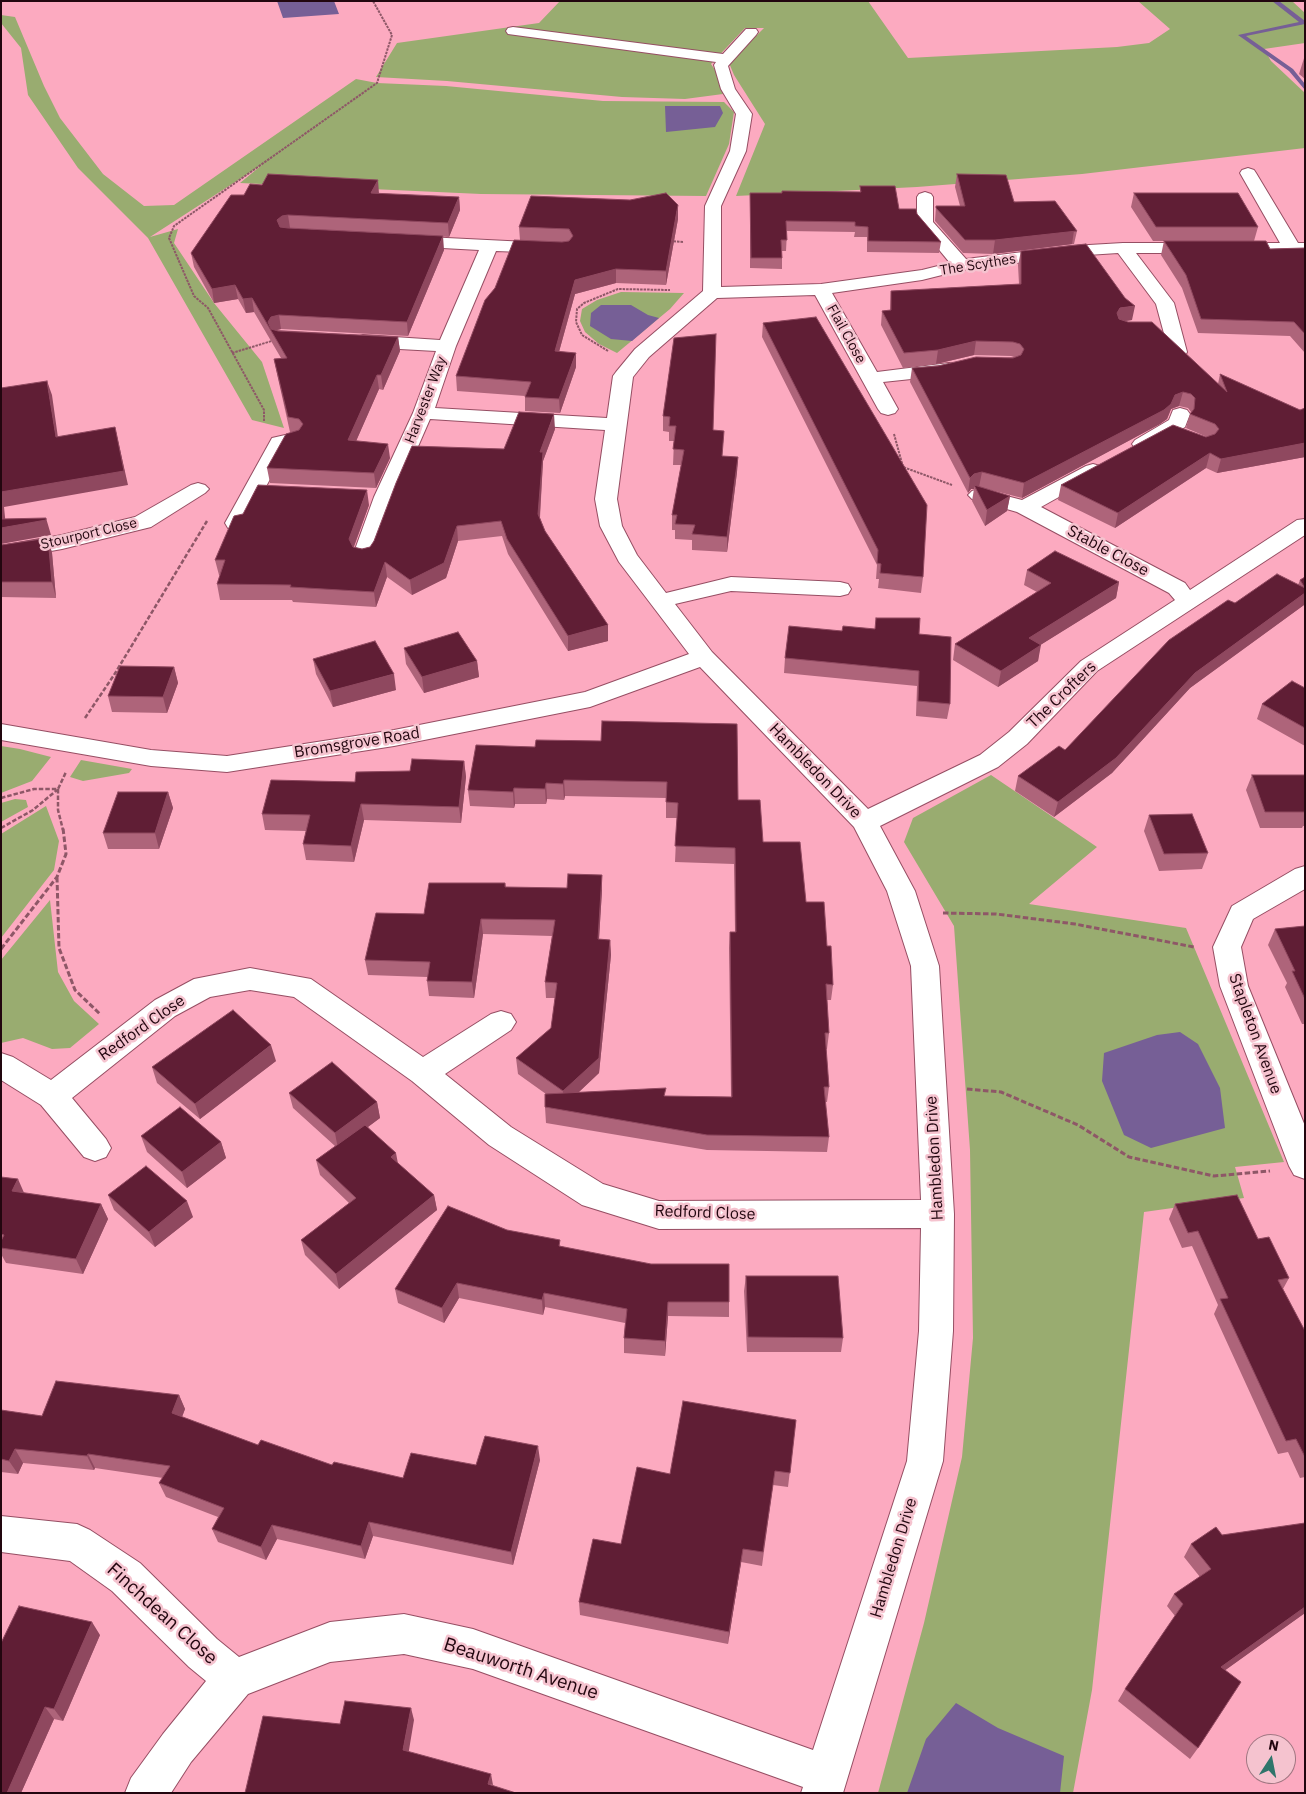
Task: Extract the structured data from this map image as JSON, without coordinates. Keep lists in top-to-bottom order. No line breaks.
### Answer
{"streets":{"street":["The Scythes","Flail Close","Harvester Way","Stourport Close","Stable Close","The Crofters","Bromsgrove Road","Hambledon Drive","Redford Close","Stapleton Avenue","Finchdean Close","Beauworth Avenue"]},"crossings":[["The Scythes","Flail Close"],["The Scythes","Hambledon Drive"],["Stable Close","The Crofters"],["The Crofters","Hambledon Drive"],["Bromsgrove Road","Hambledon Drive"],["Hambledon Drive","Redford Close"],["Hambledon Drive","Beauworth Avenue"],["Finchdean Close","Beauworth Avenue"]],"north":"top"}
